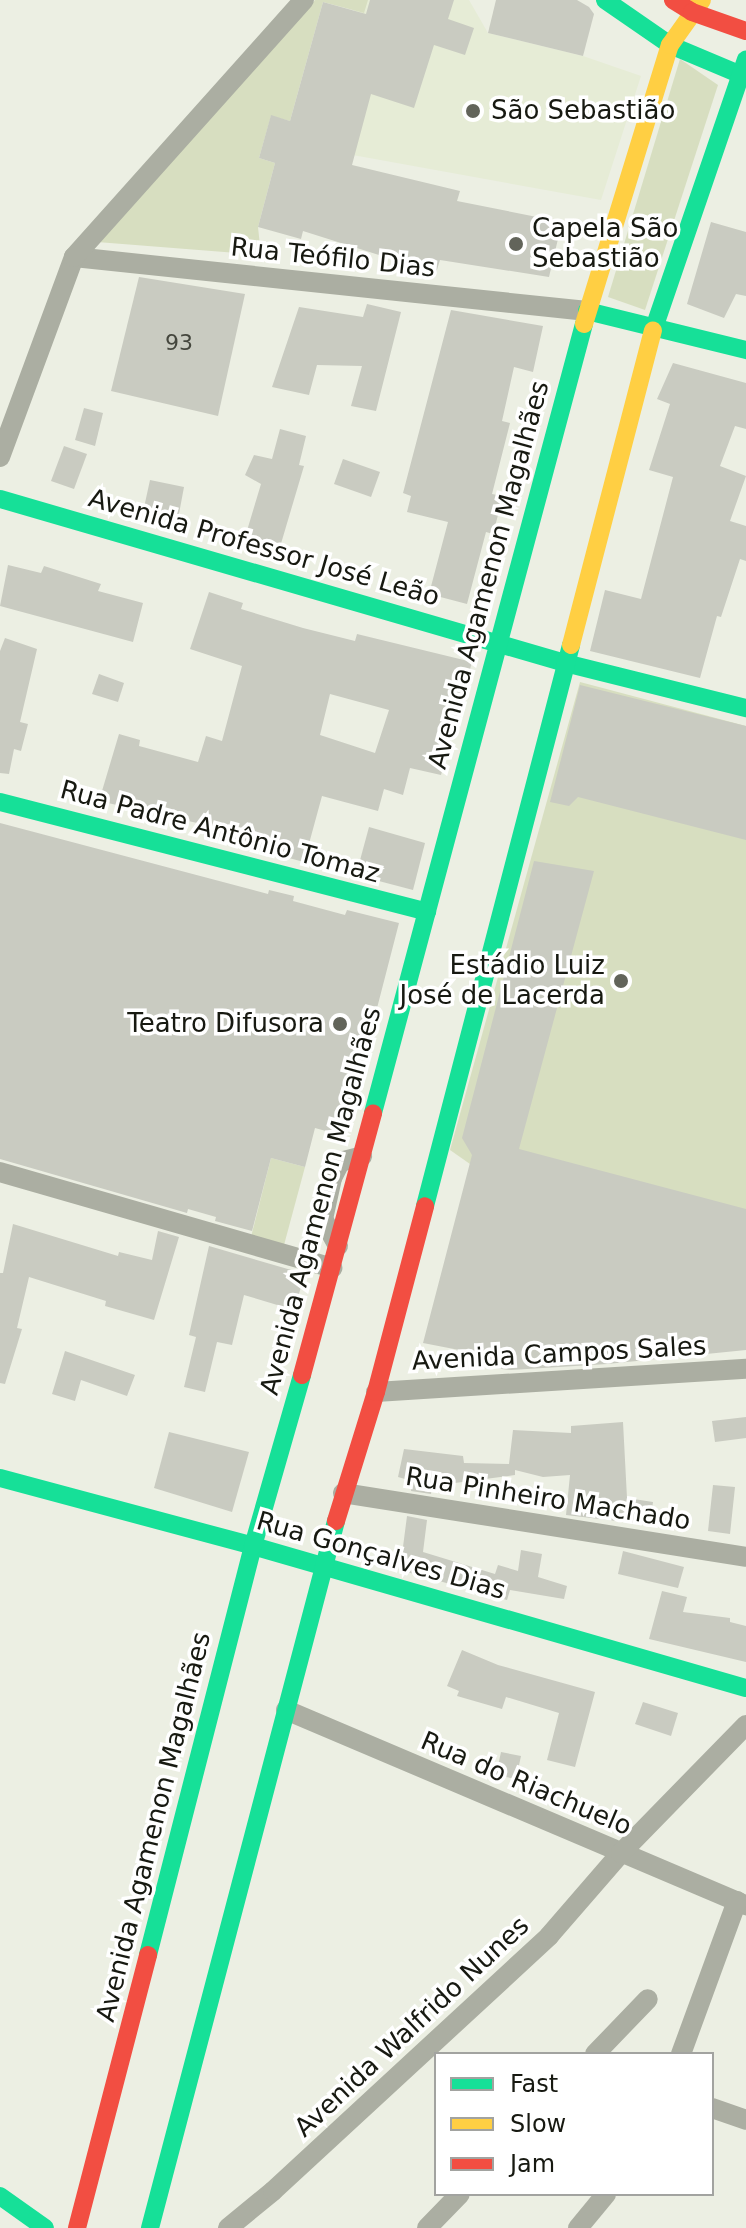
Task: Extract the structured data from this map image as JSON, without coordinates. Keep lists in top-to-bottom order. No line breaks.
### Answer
{"streets":{"main road":["Avenida Professor José Leão","Avenida Agamenon Magalhães","Rua Padre Antônio Tomaz","Rua Gonçalves Dias"],"street":["Rua Teófilo Dias","Avenida Campos Sales","Rua Pinheiro Machado","Rua do Riachuelo","Avenida Walfrido Nunes"]},"crossings":[["Rua Teófilo Dias","Avenida Agamenon Magalhães"],["Avenida Professor José Leão","Avenida Agamenon Magalhães"],["Avenida Agamenon Magalhães","Rua Padre Antônio Tomaz"],["Avenida Agamenon Magalhães","Rua Gonçalves Dias"],["Rua do Riachuelo","Avenida Walfrido Nunes"]],"places":["São Sebastião","Capela São Sebastião","Estádio Luiz José de Lacerda","Teatro Difusora"],"house_numbers":["93"],"legend":["Fast","Slow","Jam"]}
